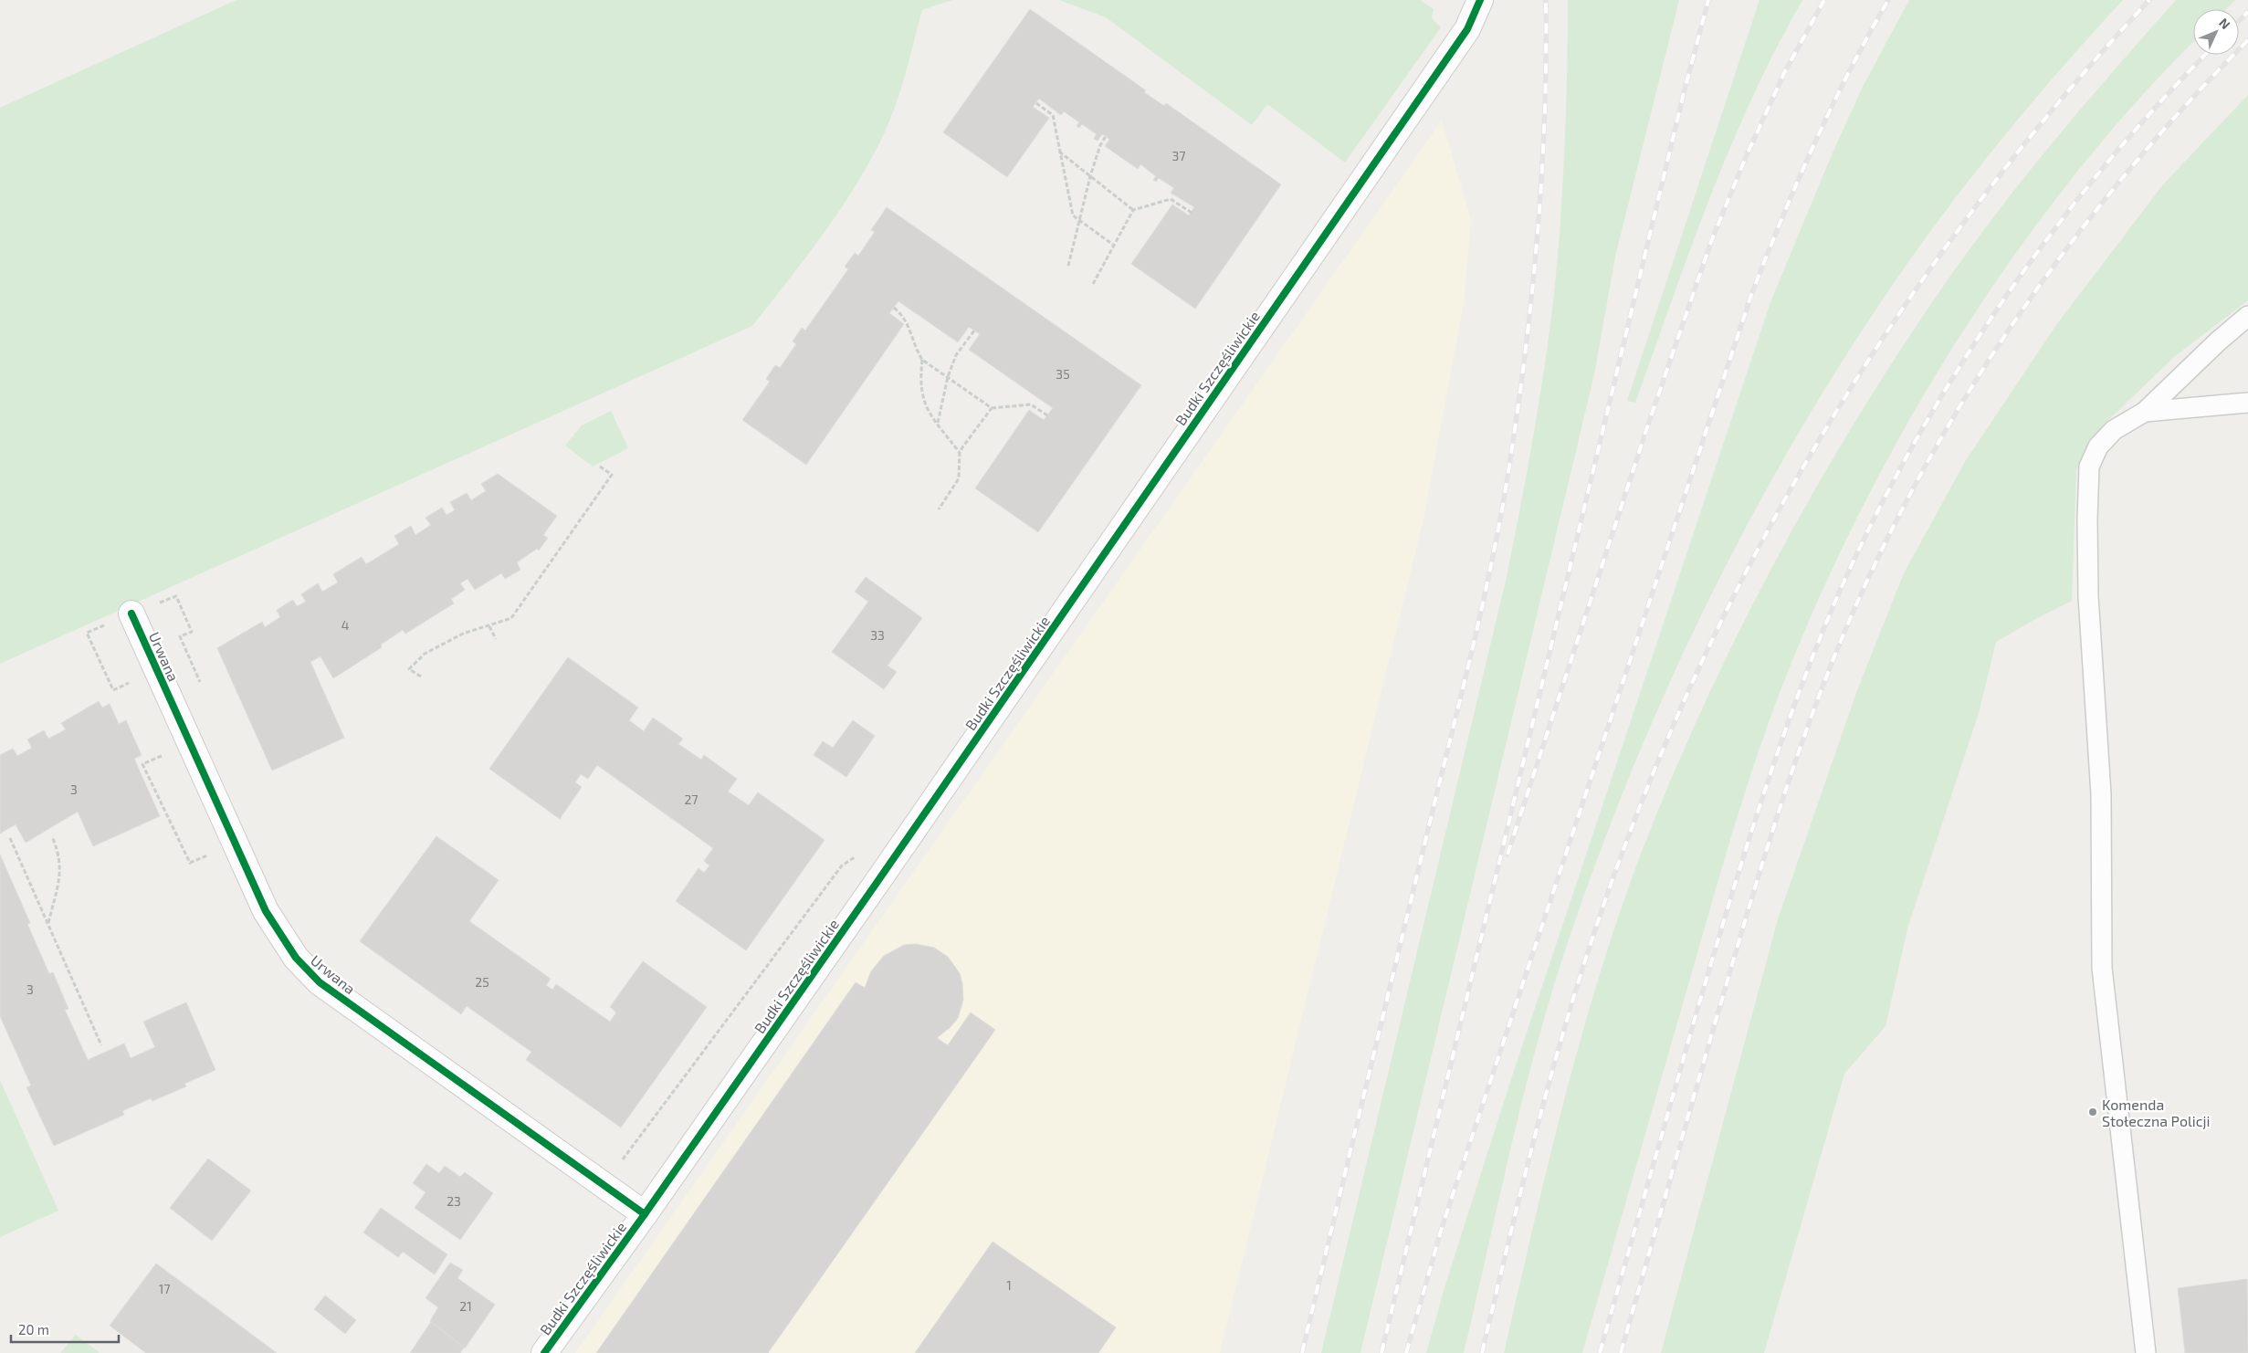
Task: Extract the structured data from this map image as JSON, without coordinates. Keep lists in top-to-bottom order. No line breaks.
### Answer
{"streets":{"street":["Budki Szczęśliwickie","Urwana"]},"crossings":[["Budki Szczęśliwickie","Urwana"]],"places":["Komenda Stołeczna Policji"],"house_numbers":["37","35","4","33","3","27","25","3","23","1","17","21"],"scale_bar":"20 m","north":"top right"}
